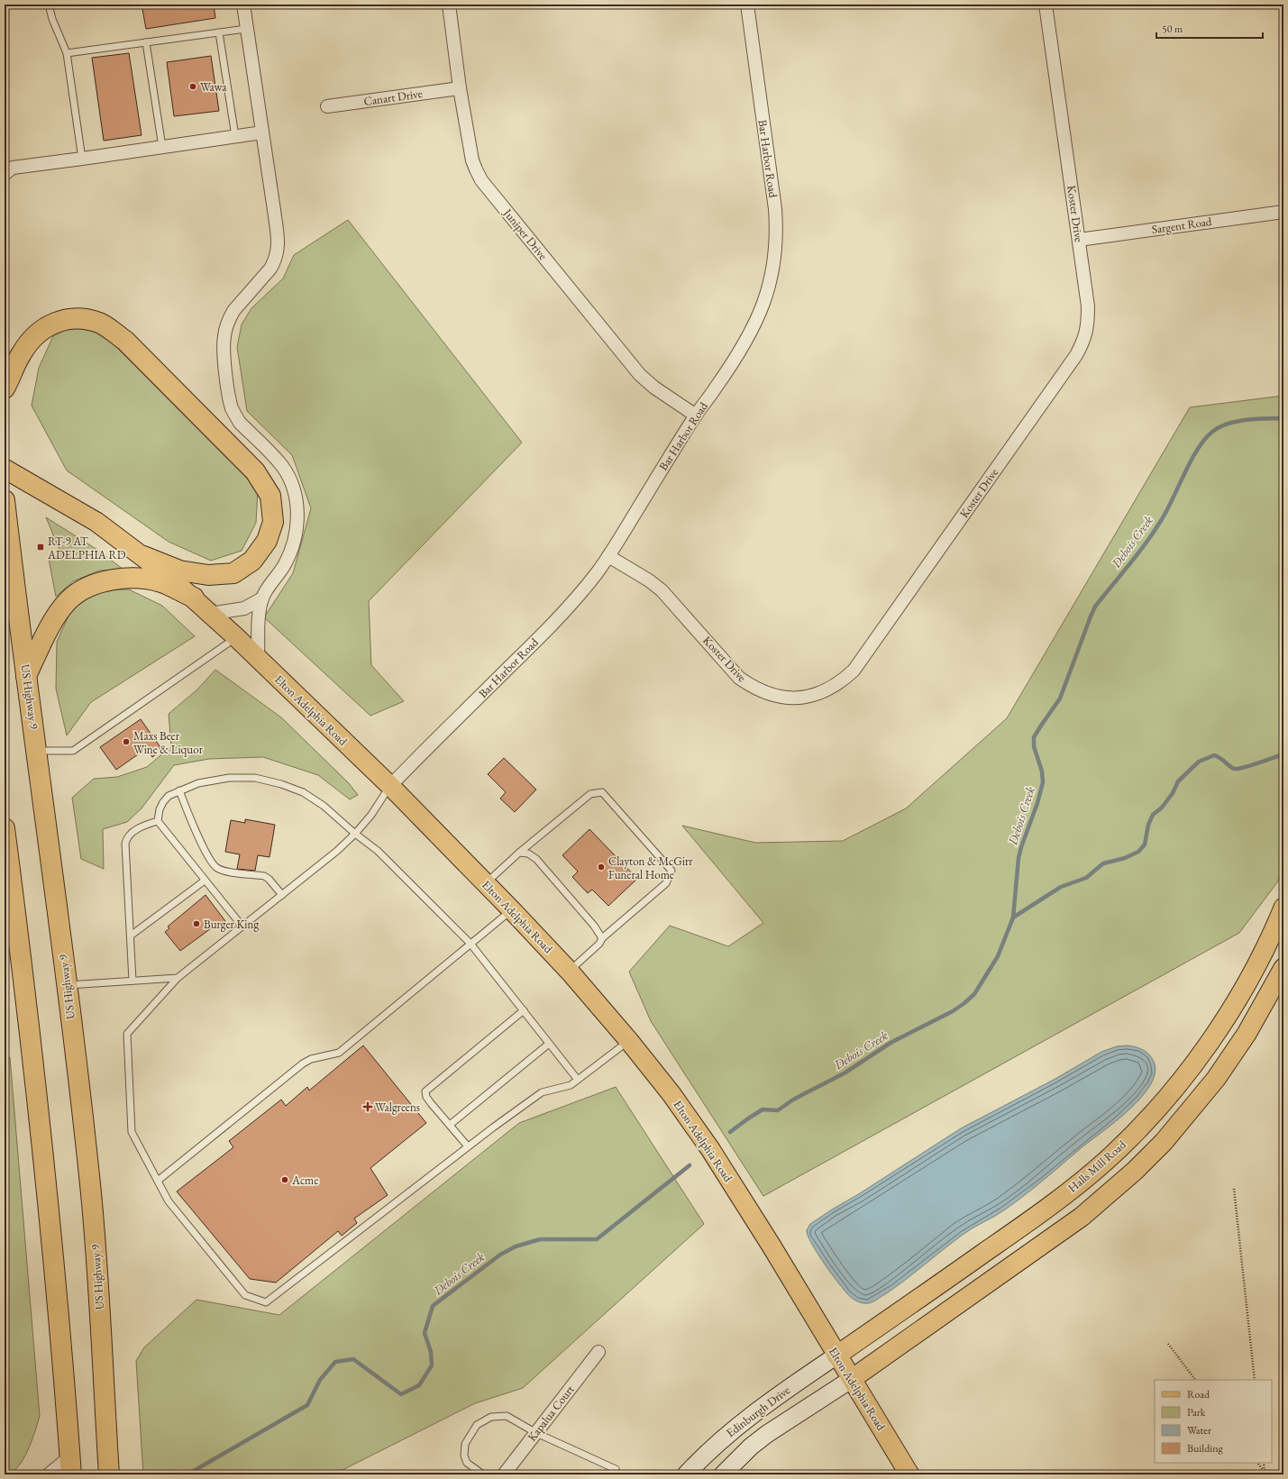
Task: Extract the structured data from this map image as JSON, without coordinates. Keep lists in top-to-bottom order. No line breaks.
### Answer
{"streets":{"highway":["US Highway 9"],"main road":["Elton Adelphia Road","Halls Mill Road","Edinburgh Drive"],"street":["Canart Drive","Bar Harbor Road","Koster Drive","Sargent Road","Juniper Drive","Kapalua Court"]},"crossings":[["Canart Drive","Juniper Drive"],["Bar Harbor Road","Koster Drive"],["Bar Harbor Road","Juniper Drive"],["Bar Harbor Road","Elton Adelphia Road"],["Koster Drive","Sargent Road"],["Elton Adelphia Road","Halls Mill Road"],["Elton Adelphia Road","Edinburgh Drive"],["Halls Mill Road","Edinburgh Drive"]],"water":["Debois Creek"],"places":{"other":["Wawa","Maxs Beer Wine & Liquor","Clayton & McGirr Funeral Home","Burger King","Acme"],"transit":["RT-9 AT ADELPHIA RD"],"health":["Walgreens"]},"legend":["Road","Park","Water","Building"],"scale_bar":"50 m"}
